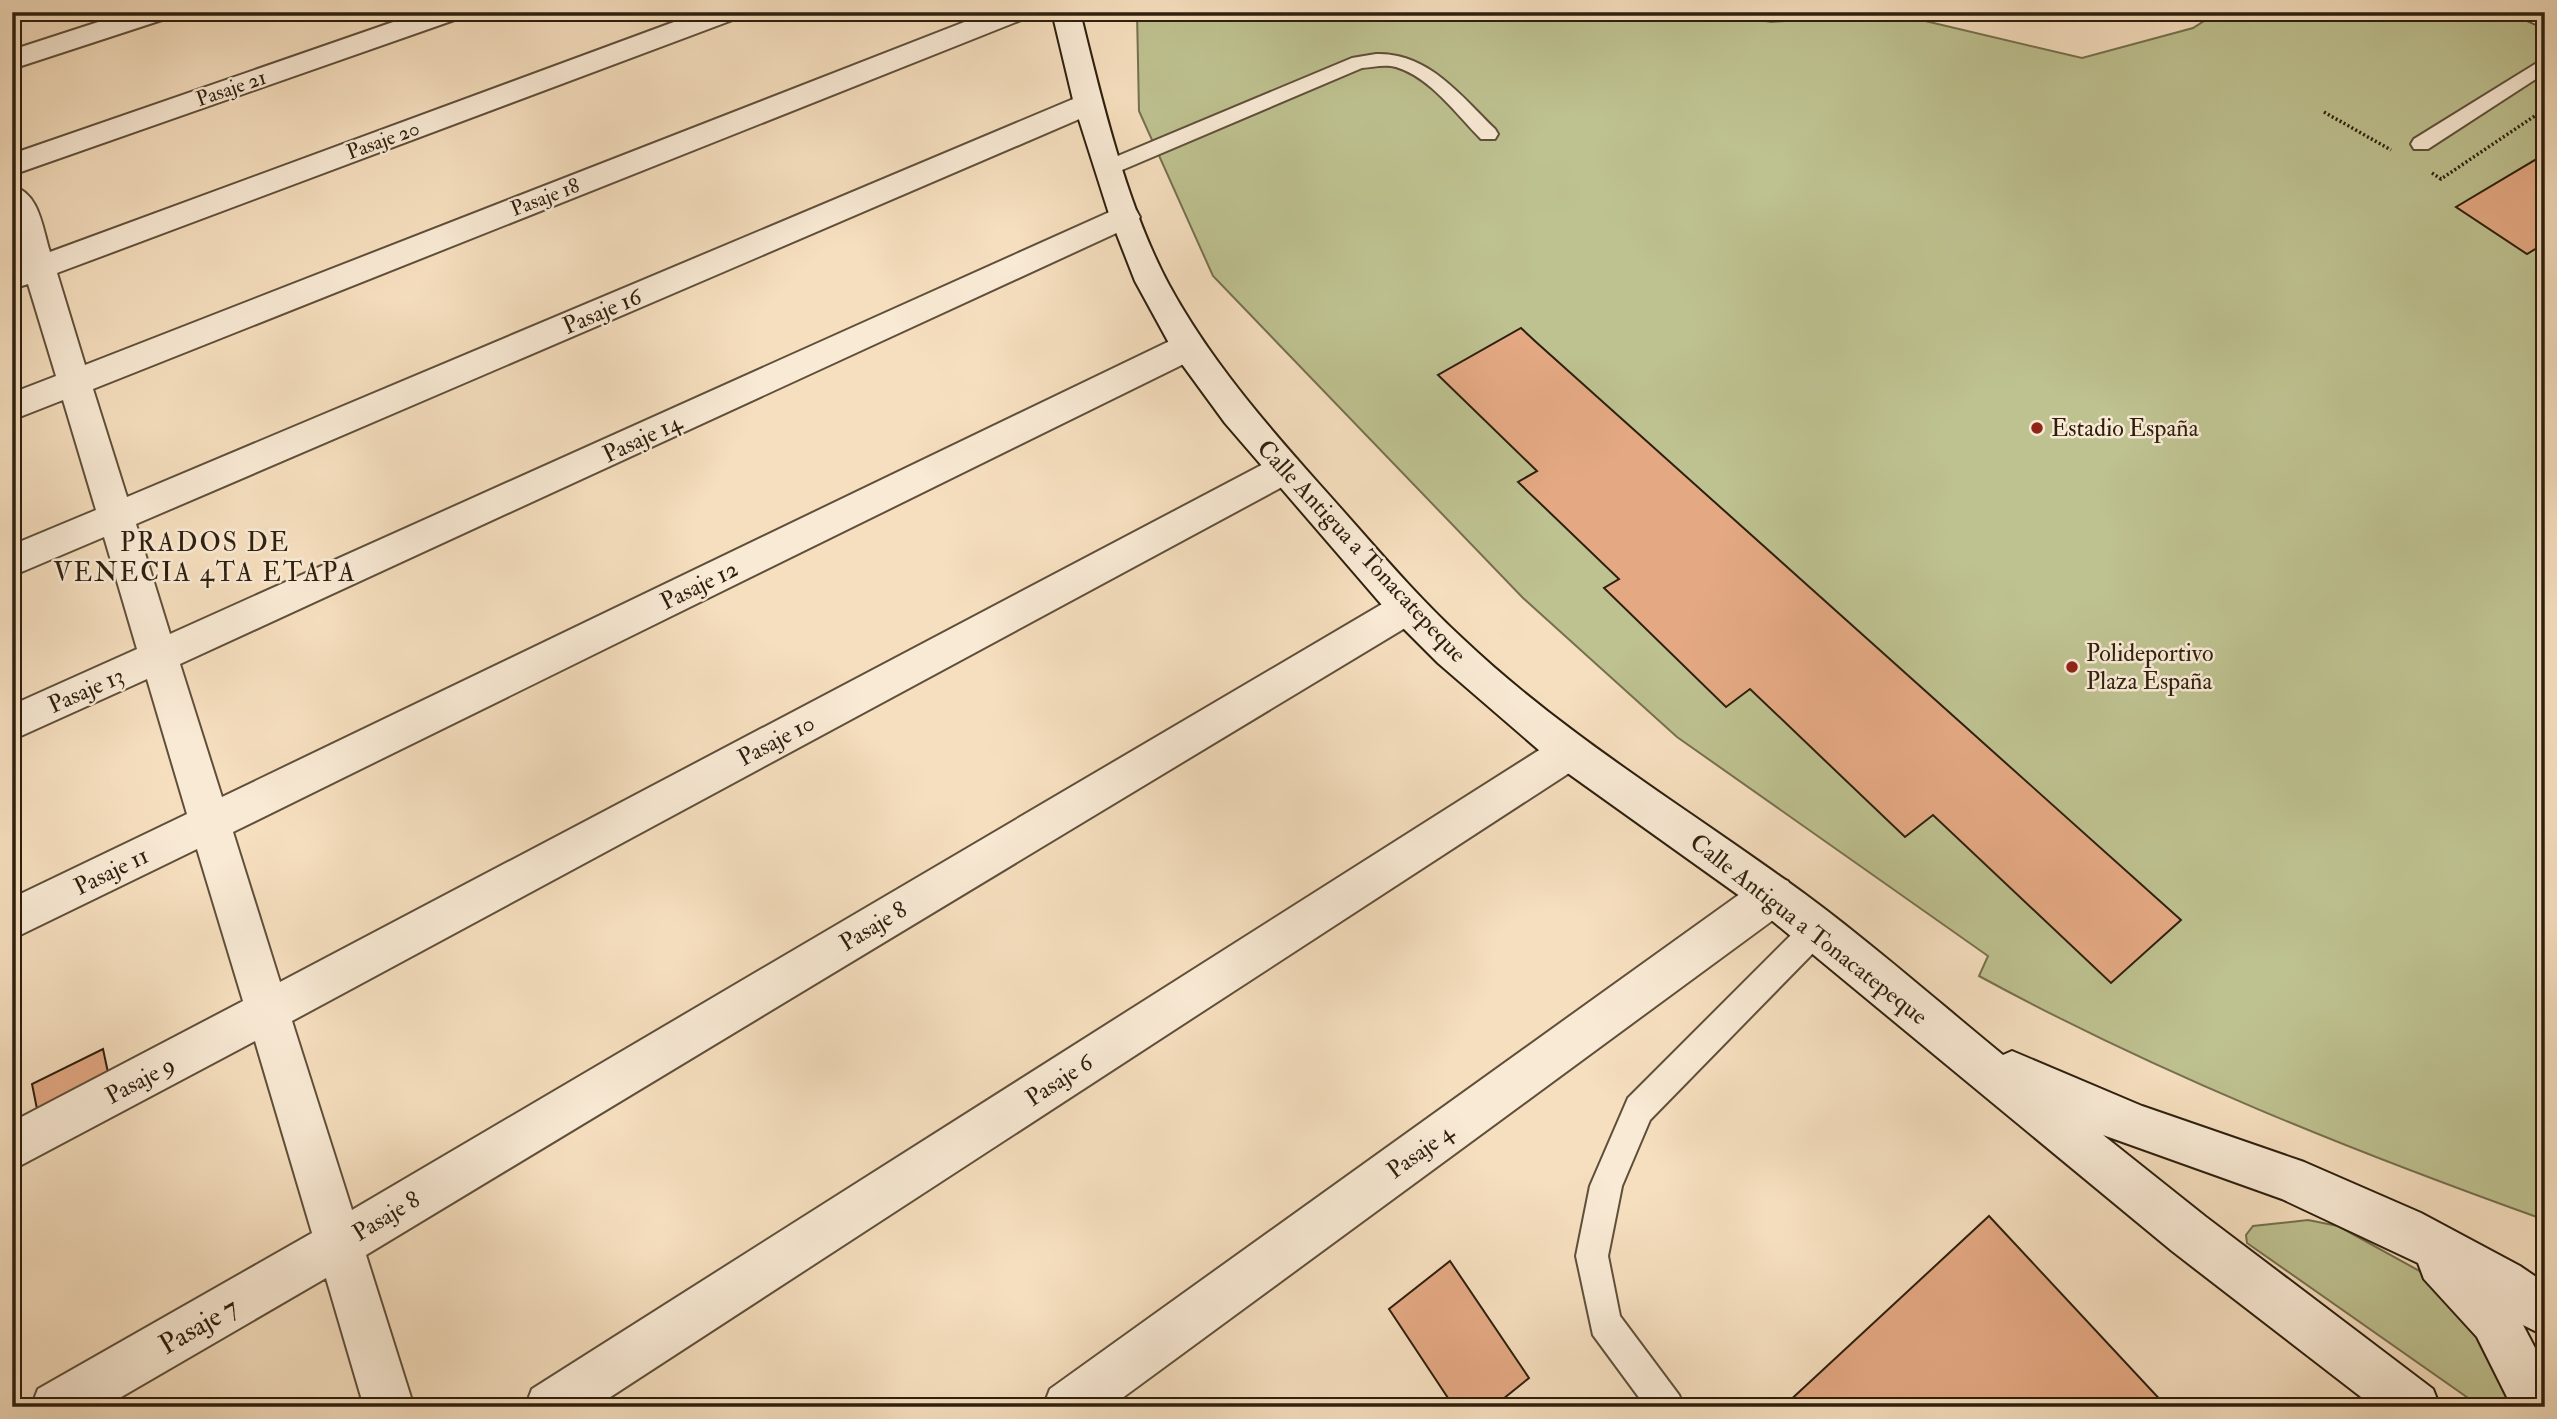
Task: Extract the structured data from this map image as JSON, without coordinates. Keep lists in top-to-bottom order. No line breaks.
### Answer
{"streets":{"street":["Pasaje 21","Pasaje 20","Pasaje 18","Pasaje 16","Pasaje 14","Calle Antigua a Tonacatepeque","Pasaje 12","Pasaje 13","Pasaje 10","Pasaje 11","Pasaje 8","Pasaje 9","Pasaje 6","Pasaje 4","Pasaje 7"]},"crossings":[["Pasaje 16","Calle Antigua a Tonacatepeque"],["Pasaje 14","Calle Antigua a Tonacatepeque"],["Pasaje 14","Pasaje 13"],["Calle Antigua a Tonacatepeque","Pasaje 12"],["Calle Antigua a Tonacatepeque","Pasaje 10"],["Calle Antigua a Tonacatepeque","Pasaje 8"],["Calle Antigua a Tonacatepeque","Pasaje 6"],["Calle Antigua a Tonacatepeque","Pasaje 4"],["Pasaje 12","Pasaje 11"],["Pasaje 10","Pasaje 9"],["Pasaje 8","Pasaje 7"]],"districts":["PRADOS DE VENECIA 4TA ETAPA"],"places":["Estadio España","Polideportivo Plaza España"]}
